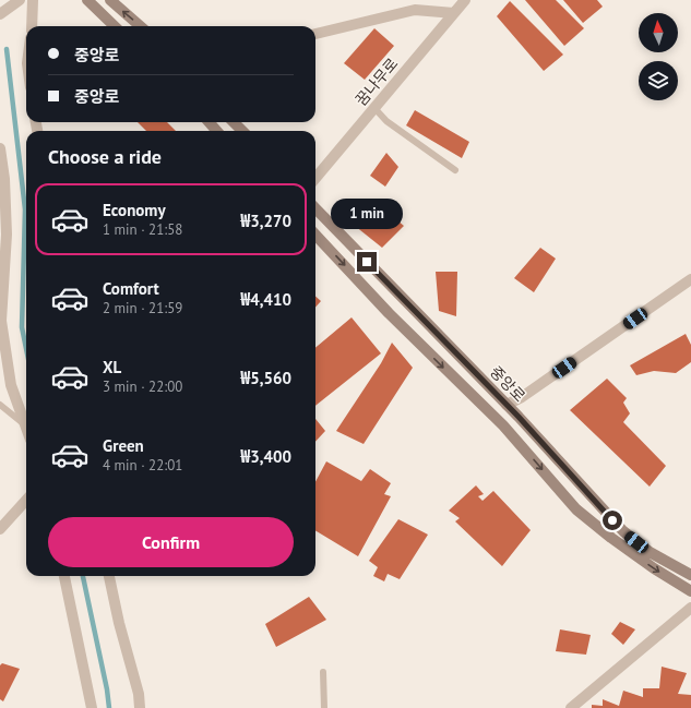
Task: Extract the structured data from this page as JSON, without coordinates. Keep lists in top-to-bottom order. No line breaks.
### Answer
{"streets":{"main road":["중앙로"],"street":["꿈나무로"]},"north":"top","page":{"banner":["중앙로","중앙로"],"heading":"Choose a ride","list":[{"name":"Economy","note":"1 min · 21:58","value":"₩3,270"},{"name":"Comfort","note":"2 min · 21:59","value":"₩4,410"},{"name":"XL","note":"3 min · 22:00","value":"₩5,560"},{"name":"Green","note":"4 min · 22:01","value":"₩3,400"}],"bubble":"1 min","buttons":"Confirm"}}
